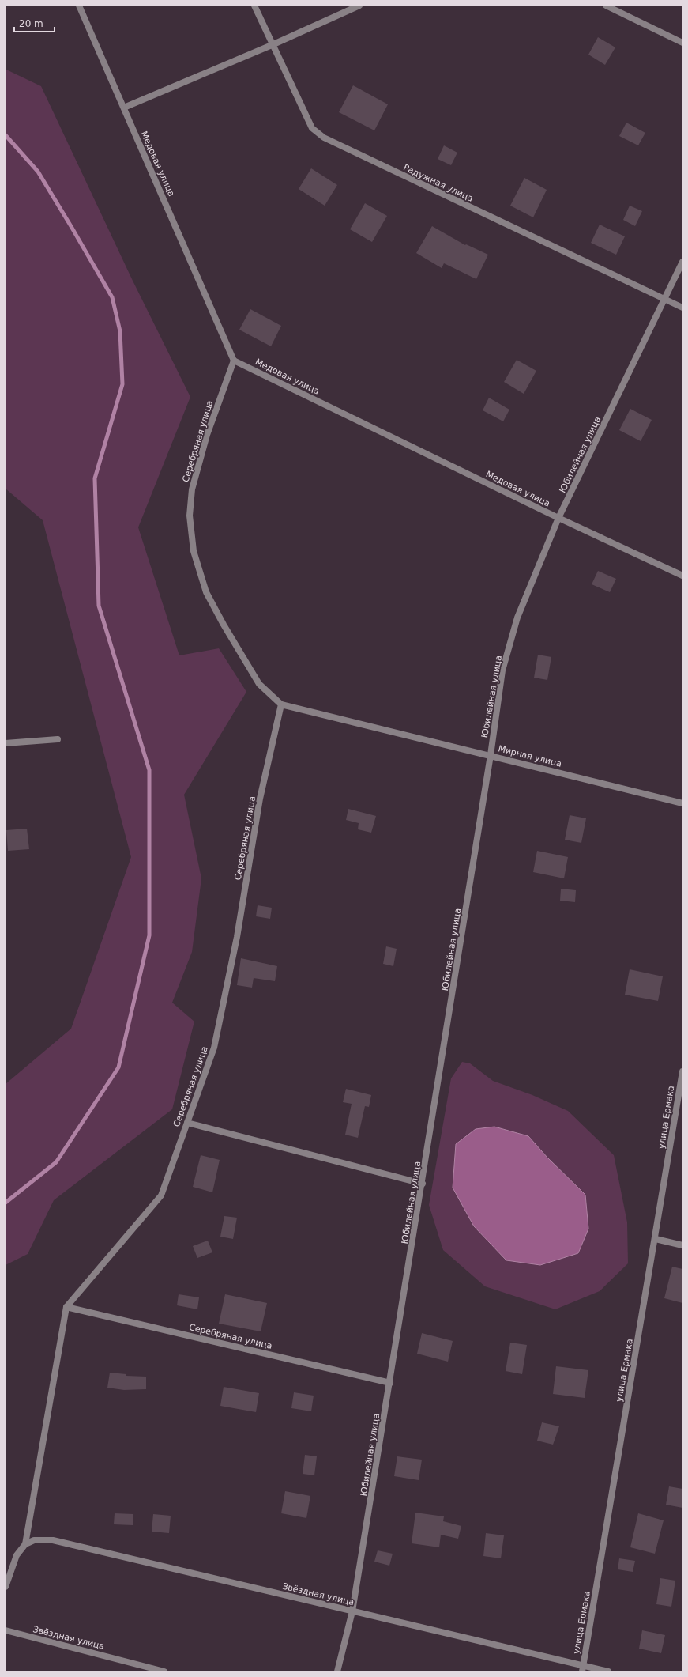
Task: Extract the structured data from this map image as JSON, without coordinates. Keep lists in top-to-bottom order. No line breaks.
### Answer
{"streets":{"street":["Медовая улица","Радужная улица","Серебряная улица","Юбилейная улица","Мирная улица","улица Ермака","Звёздная улица"]},"crossings":[["Медовая улица","Серебряная улица"],["Медовая улица","Юбилейная улица"],["Радужная улица","Юбилейная улица"],["Серебряная улица","Юбилейная улица"],["Серебряная улица","Мирная улица"],["Юбилейная улица","Мирная улица"],["Юбилейная улица","Звёздная улица"],["улица Ермака","Звёздная улица"]],"scale_bar":"20 m"}
